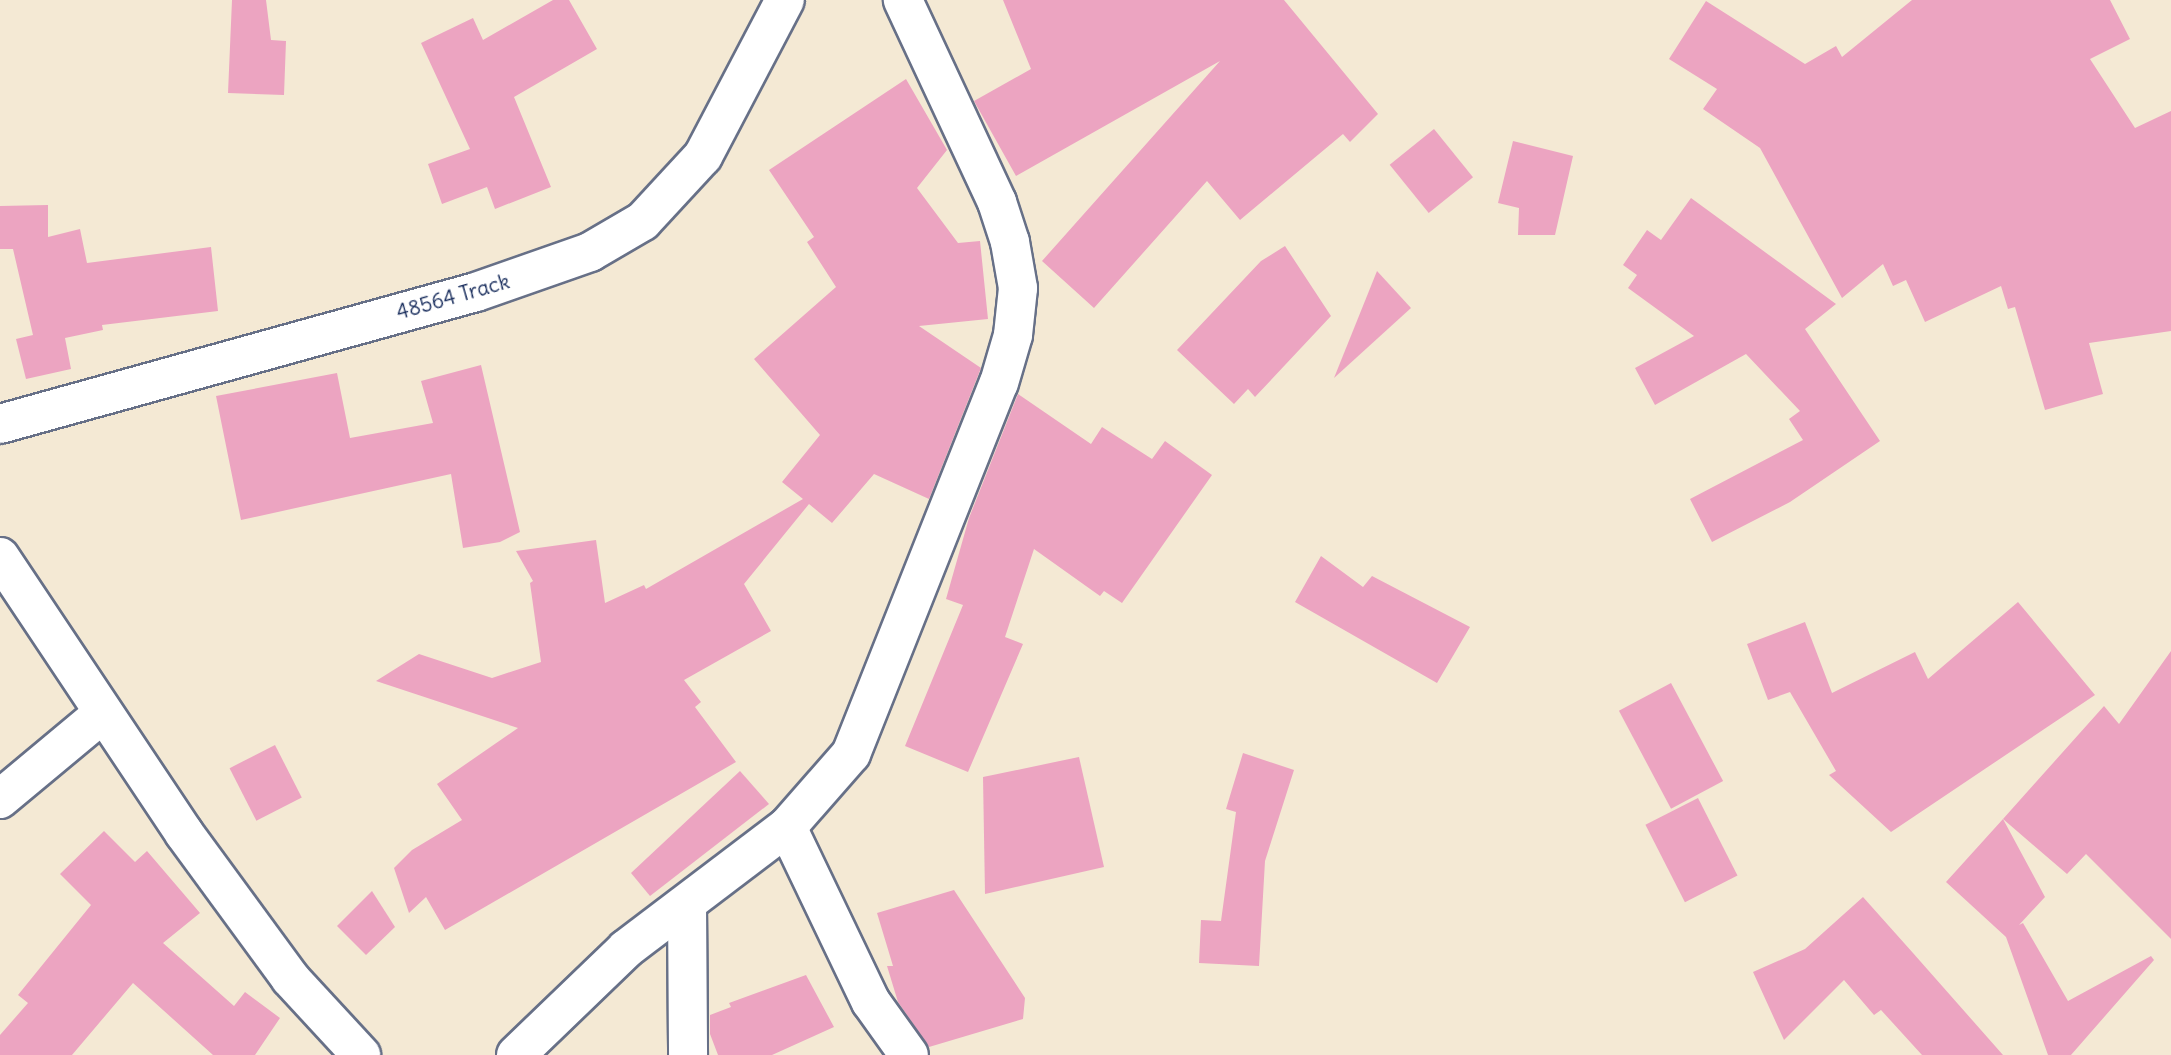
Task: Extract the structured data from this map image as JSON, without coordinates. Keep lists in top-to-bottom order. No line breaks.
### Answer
{"streets":{"street":["48564 Track"]}}
